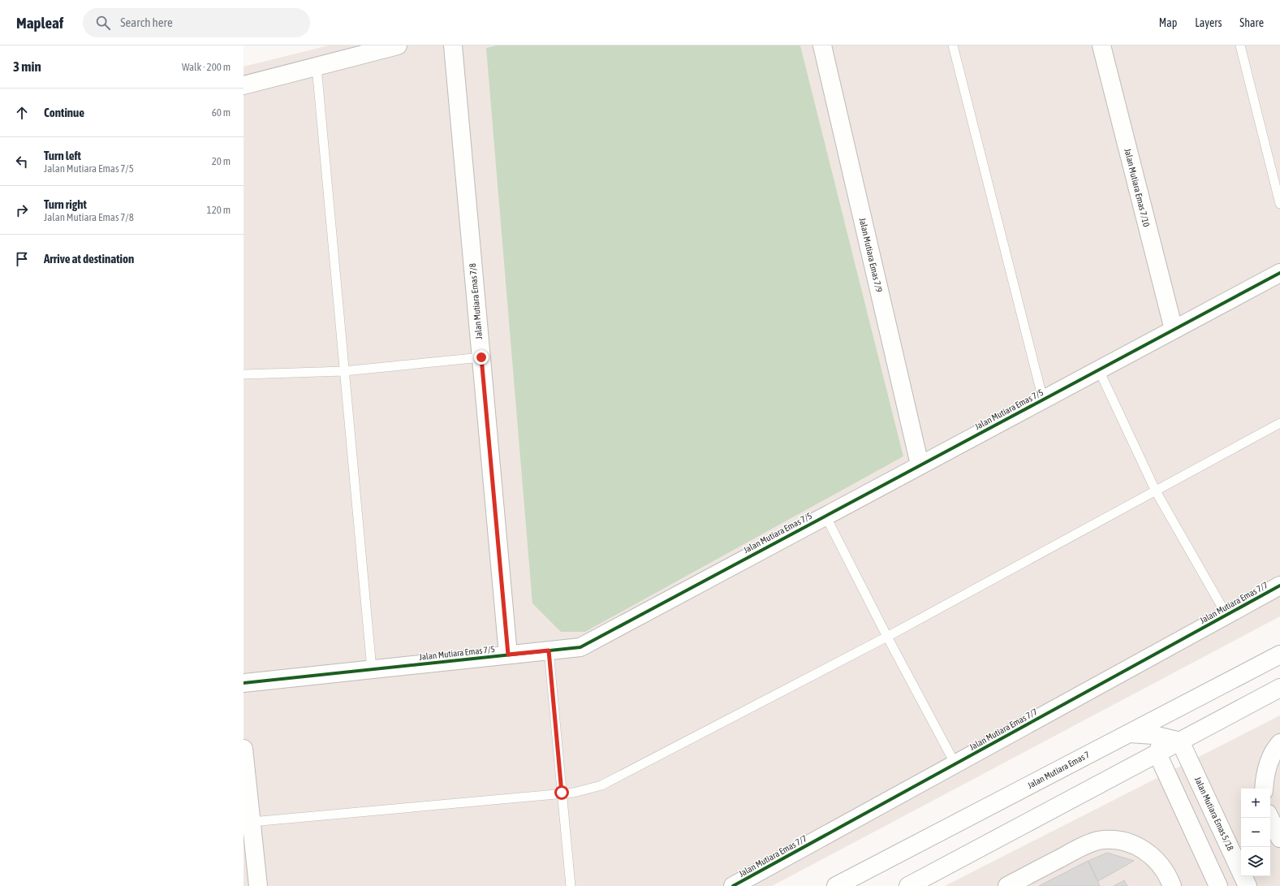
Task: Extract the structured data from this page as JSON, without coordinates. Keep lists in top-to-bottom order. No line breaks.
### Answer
{"streets":{"street":["Jalan Mutiara Emas 7/10","Jalan Mutiara Emas 7/9","Jalan Mutiara Emas 7/8","Jalan Mutiara Emas 7/5","Jalan Mutiara Emas 7/7","Jalan Mutiara Emas 7","Jalan Mutiara Emas 5/18"]},"crossings":[["Jalan Mutiara Emas 7/10","Jalan Mutiara Emas 7/5"],["Jalan Mutiara Emas 7/9","Jalan Mutiara Emas 7/5"],["Jalan Mutiara Emas 7/8","Jalan Mutiara Emas 7/5"]],"page":{"header":"Mapleaf","search":"Search here","nav":["Map","Layers","Share"],"heading":["3 min","Walk · 200 m"],"list":[["Continue","60 m"],["Turn left","Jalan Mutiara Emas 7/5","20 m"],["Turn right","Jalan Mutiara Emas 7/8","120 m"],"Arrive at destination"],"map_buttons":["+","−"]}}
